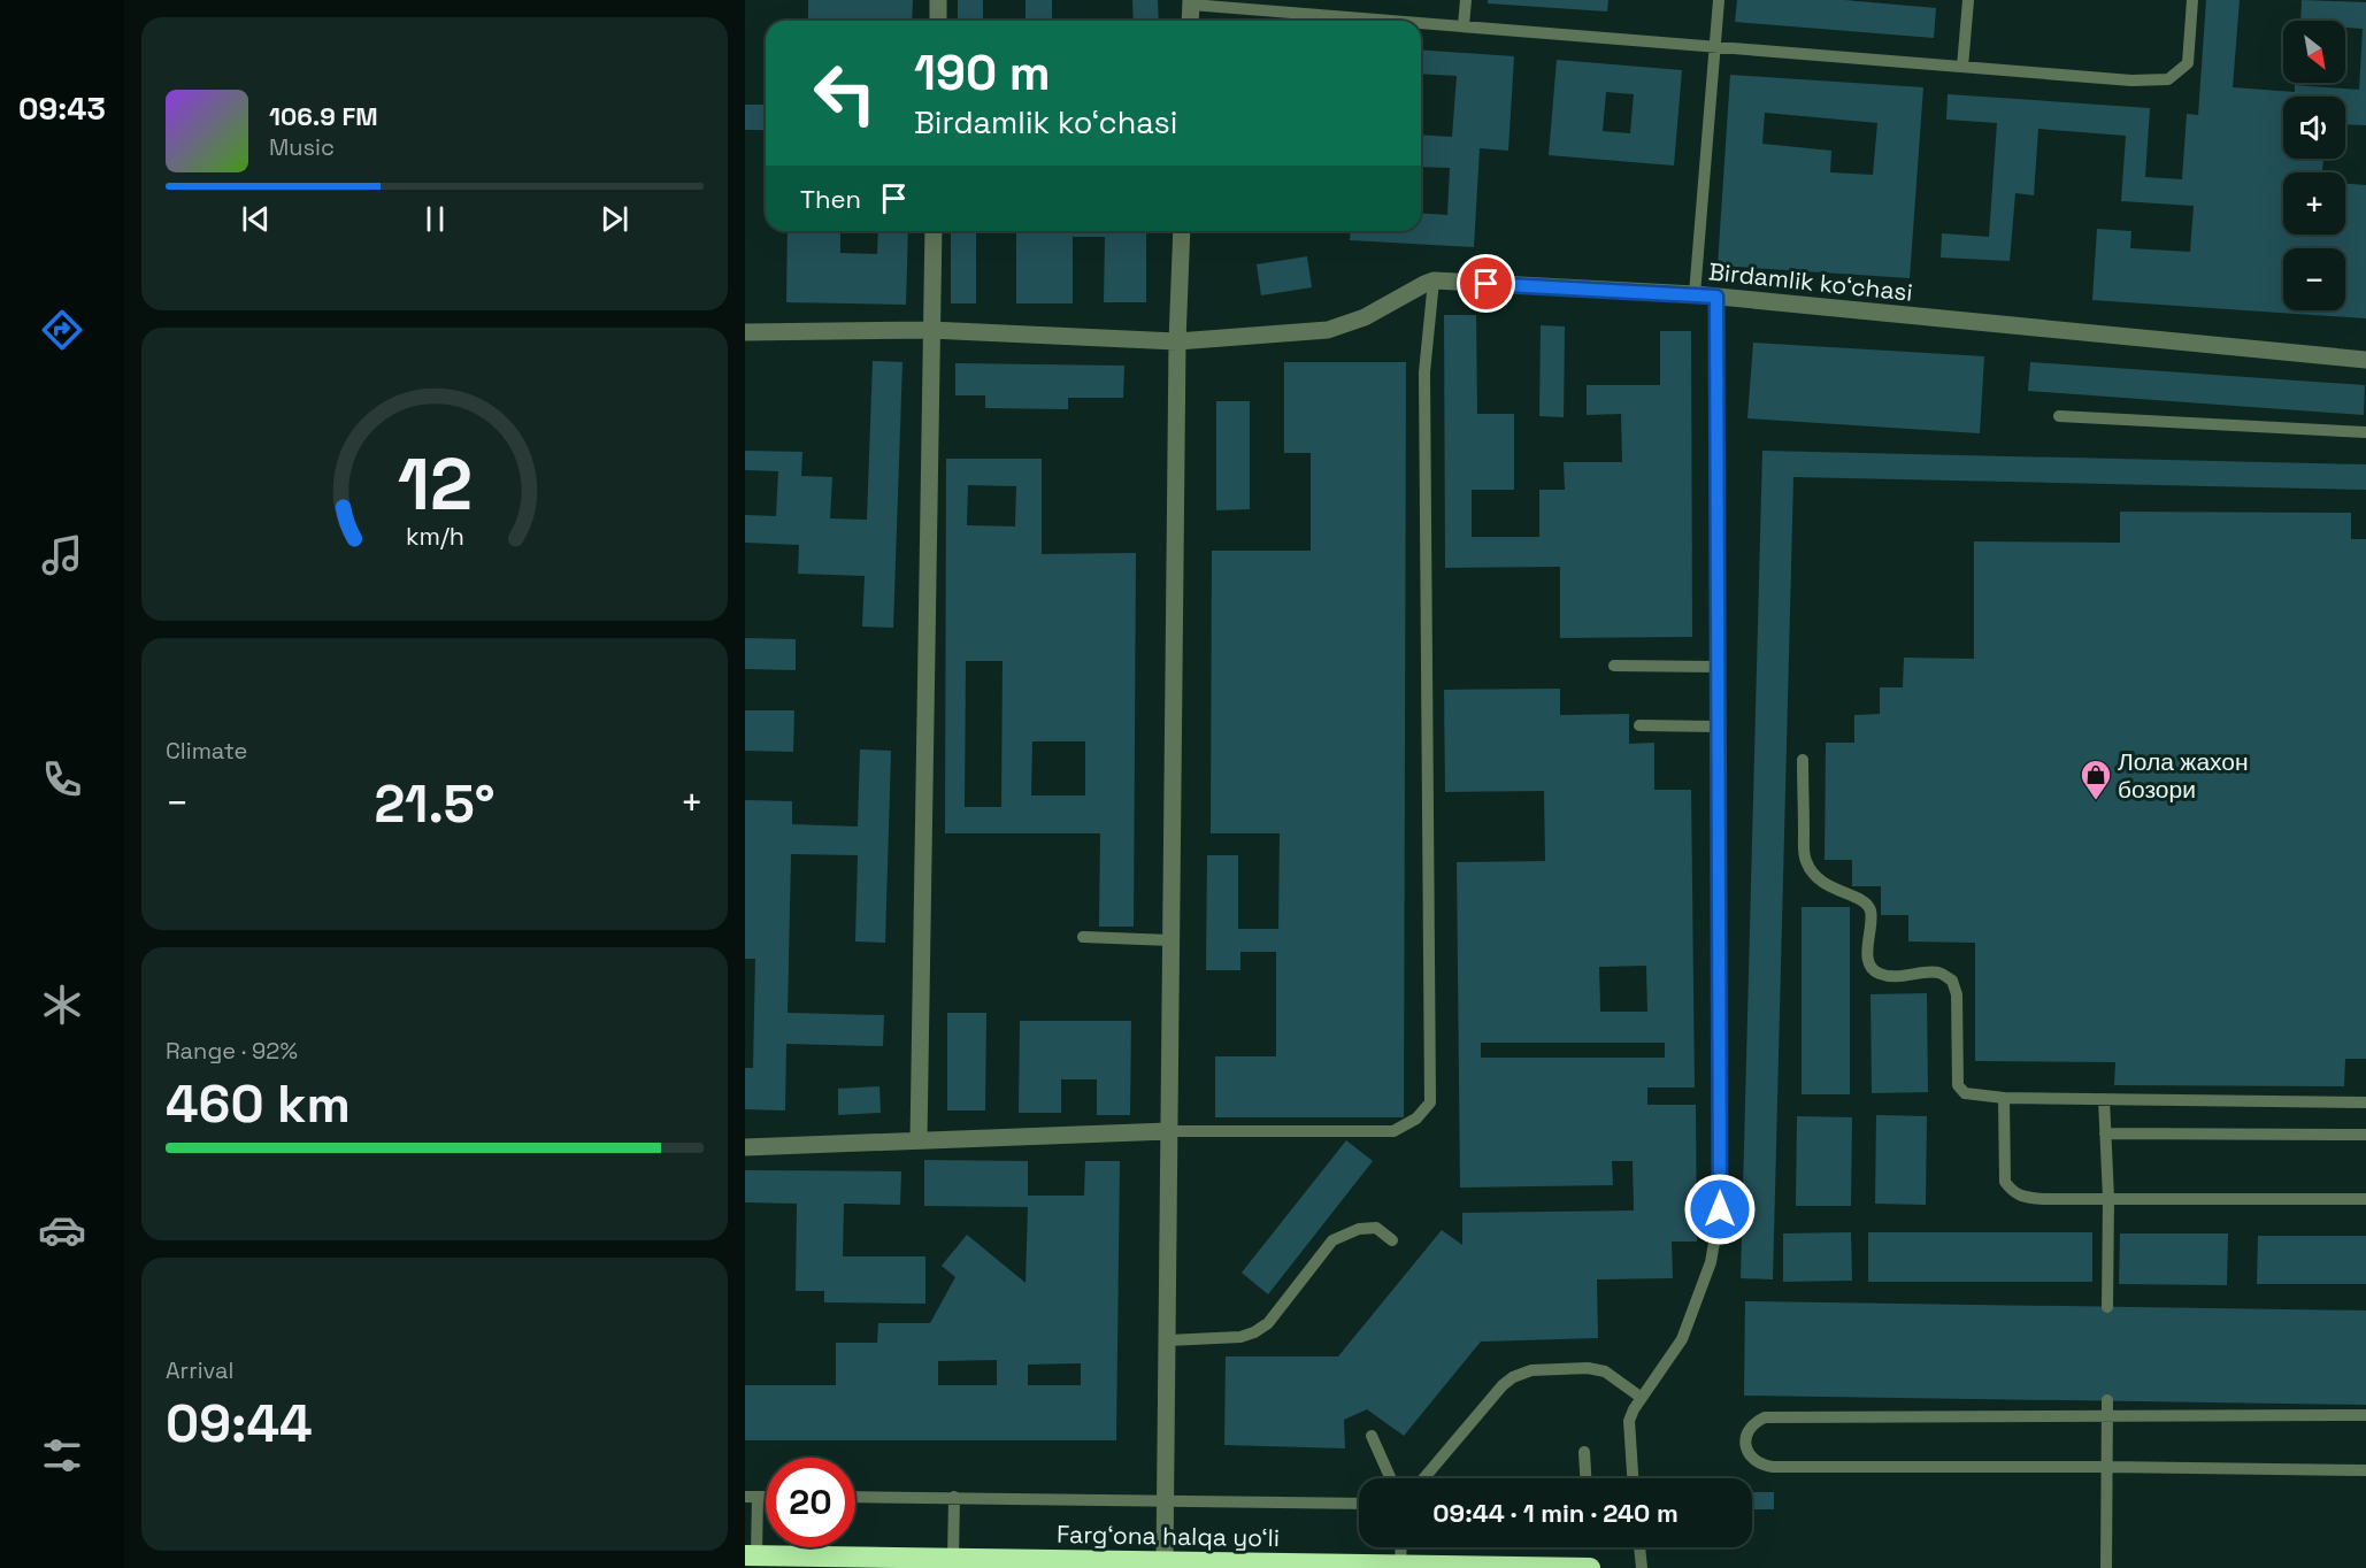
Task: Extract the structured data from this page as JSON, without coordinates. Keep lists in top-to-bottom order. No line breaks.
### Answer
{"streets":{"highway":["Farg‘ona halqa yo‘li"],"street":["Birdamlik koʻchasi"]},"places":{"shop":["Лола жахон бозори"]},"north":"bottom right","page":{"tabs":"09:43","map_buttons":["+","−"],"turn":["190 m","Birdamlik koʻchasi"],"song":["106.9 FM","Music"],"then":"Then","tile":["Climate",["Range · 92%","460 km"],["Arrival","09:44"]],"heat":["−","21.5°","+"],"limit":"20","trip":"09:44 · 1 min · 240 m","gauge":["12","km/h"]}}
